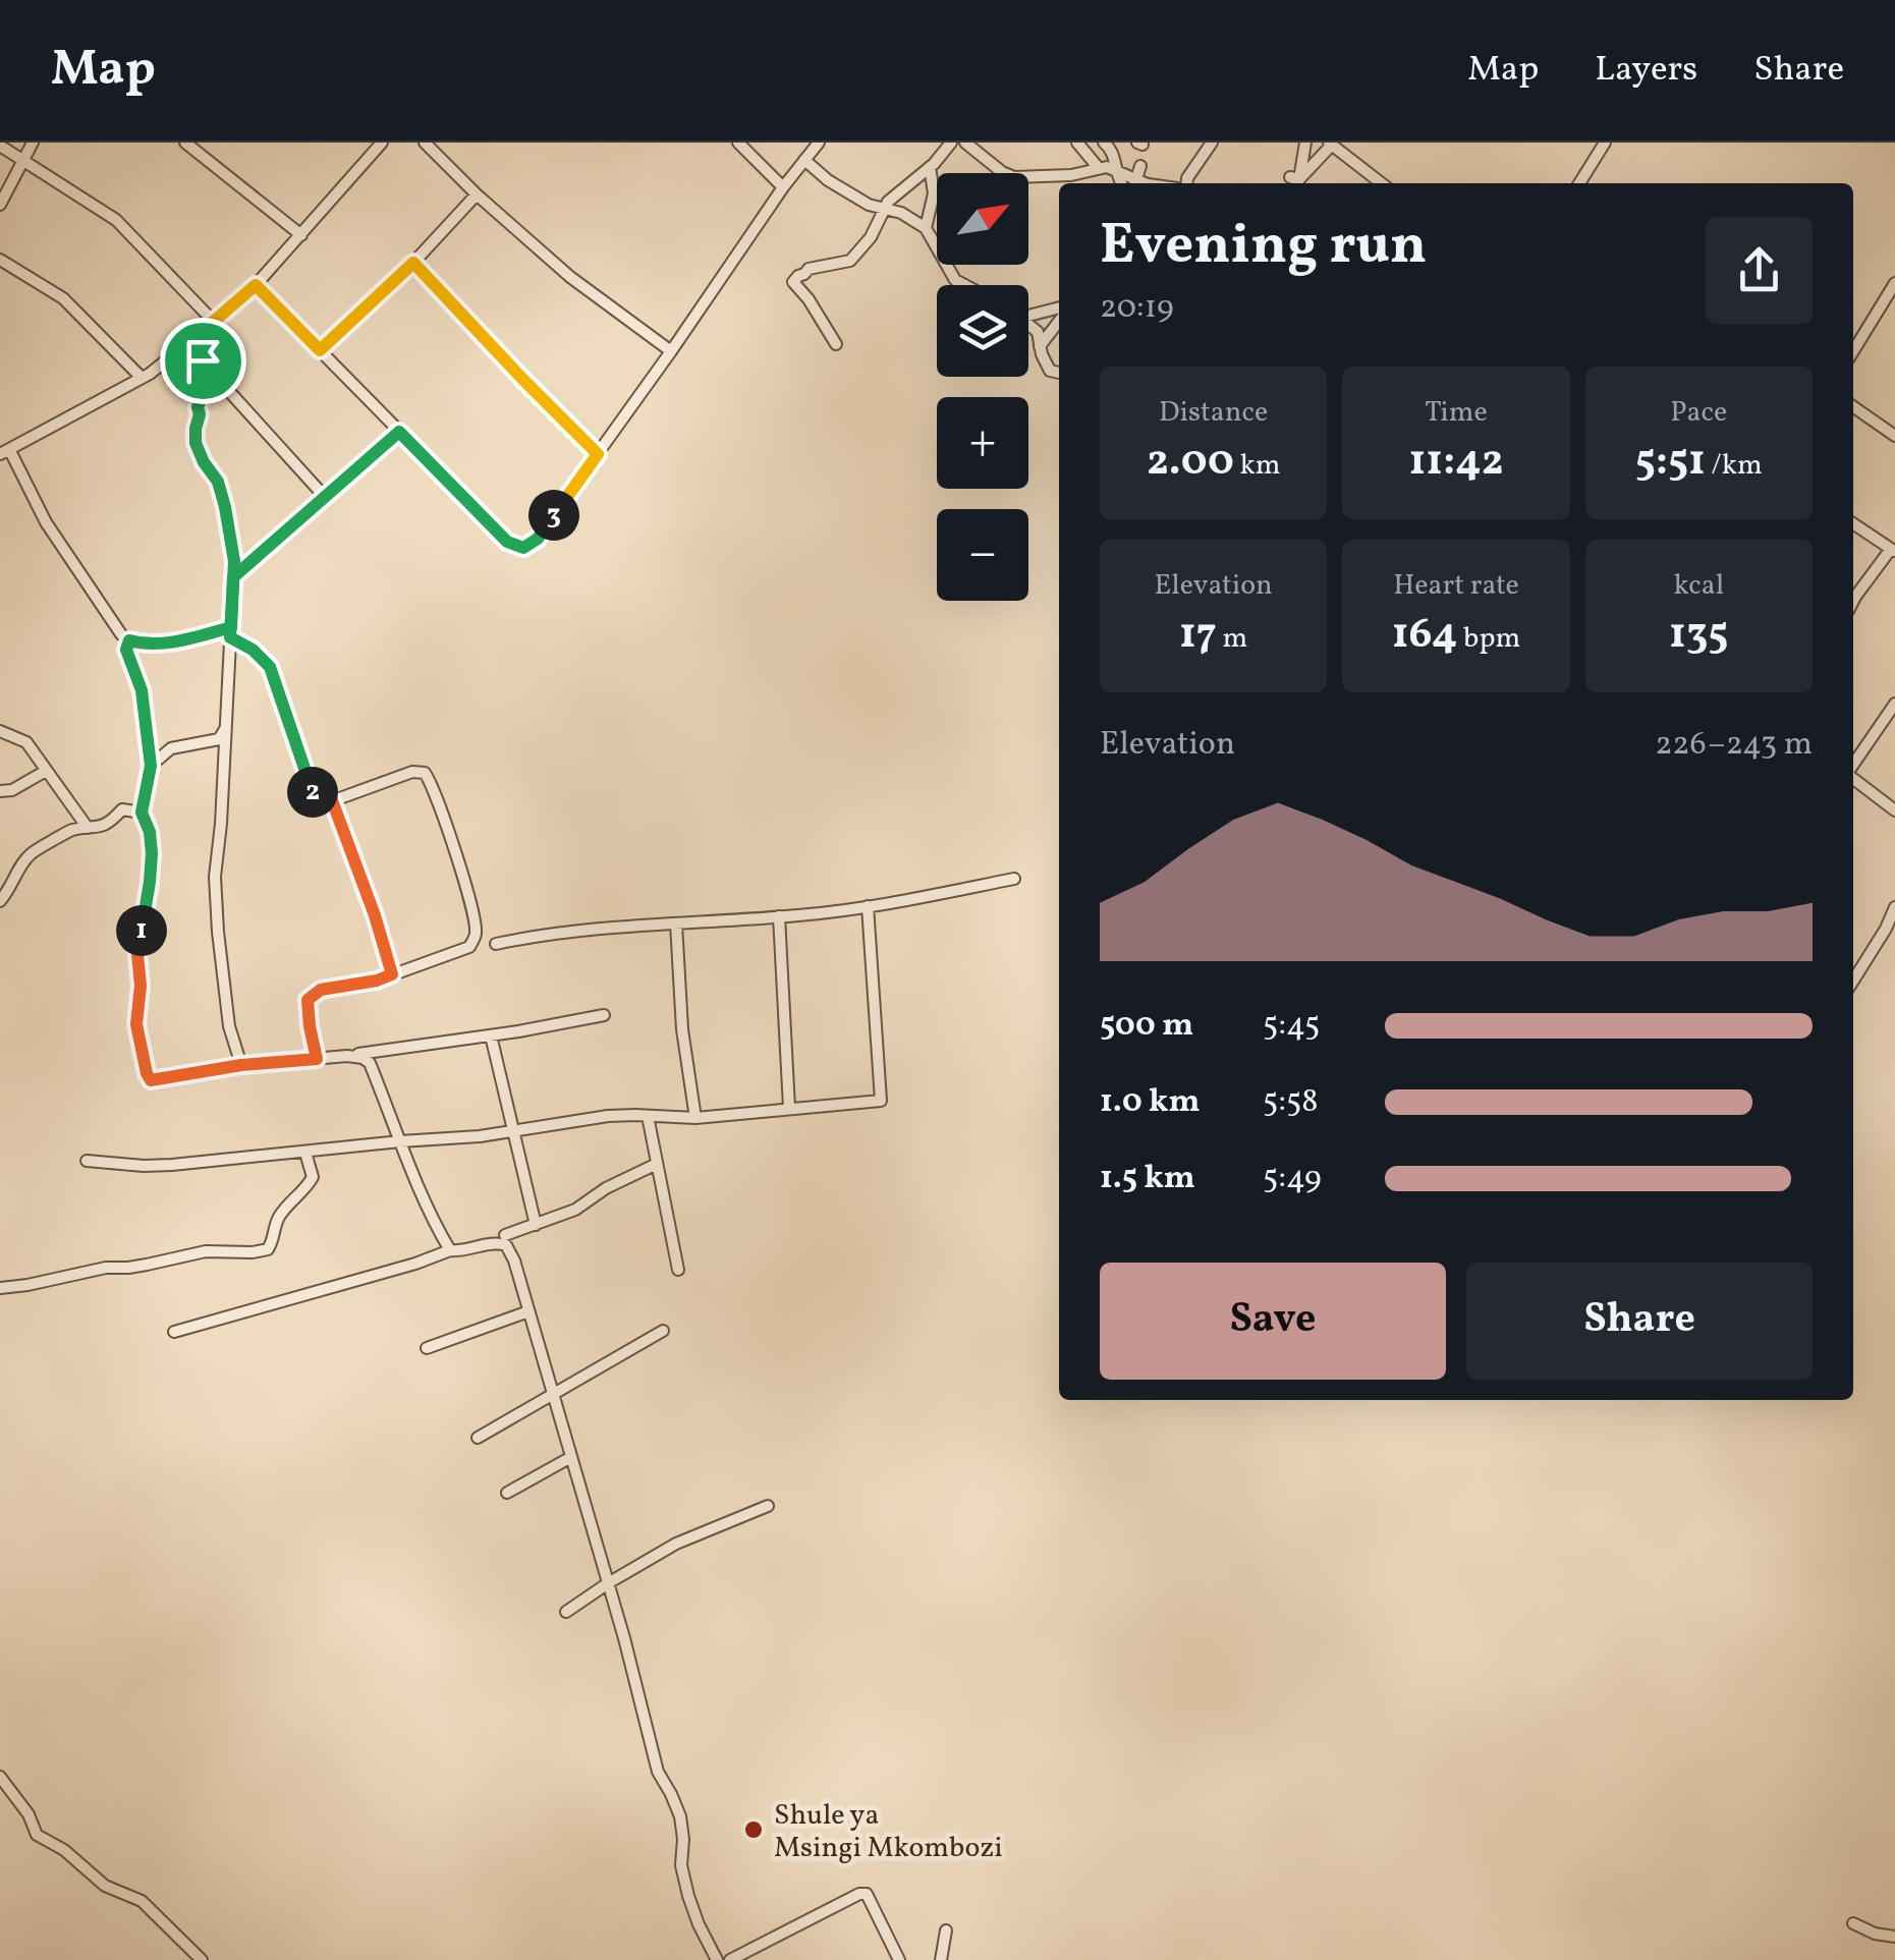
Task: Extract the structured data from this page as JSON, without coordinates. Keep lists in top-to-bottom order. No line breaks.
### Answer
{"places":["Shule ya Msingi Mkombozi"],"north":"top right","page":{"header":"Map","nav":["Map","Layers","Share"],"map_buttons":["+","−"],"heading":["Evening run","20:19"],"stats":[["Distance","2.00 km"],["Time","11:42"],["Pace","5:51 /km"],["Elevation","17 m"],["Heart rate","164 bpm"],["kcal","135"]],"pins":["3","2","1"],"chart":["Elevation","226–243 m"],"list":[{"name":"500 m","note":"5:45"},{"name":"1.0 km","note":"5:58"},{"name":"1.5 km","note":"5:49"}],"buttons":["Save","Share"]}}
